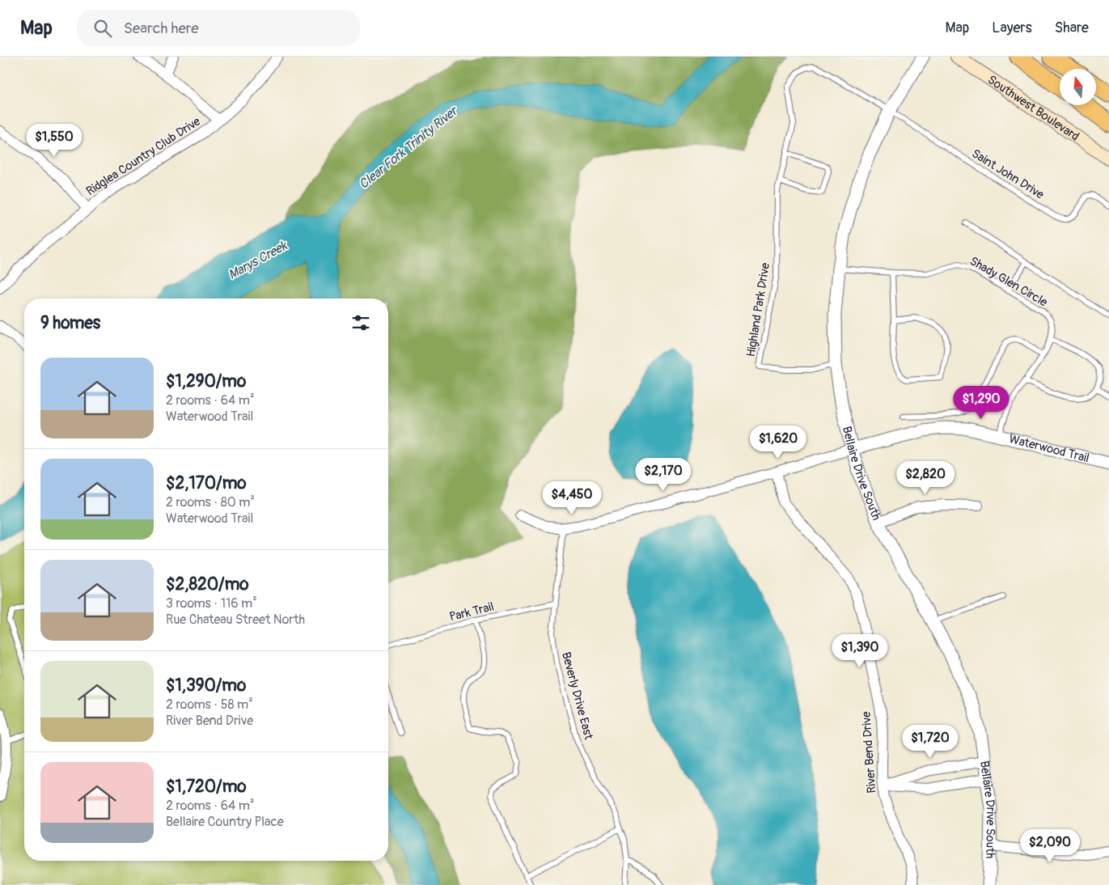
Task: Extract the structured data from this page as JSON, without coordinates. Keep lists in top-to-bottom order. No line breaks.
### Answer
{"streets":{"main road":["Southwest Boulevard"],"street":["Ridglea Country Club Drive","Waterwood Trail","Bellaire Drive South","River Bend Drive"],"lane":["Saint John Drive","Shady Glen Circle","Highland Park Drive","Park Trail","Beverly Drive East"]},"crossings":[["Saint John Drive","Highland Park Drive"],["Saint John Drive","Bellaire Drive South"],["Shady Glen Circle","Bellaire Drive South"],["Highland Park Drive","Bellaire Drive South"],["Waterwood Trail","Bellaire Drive South"],["Waterwood Trail","Beverly Drive East"],["Waterwood Trail","River Bend Drive"],["Park Trail","Beverly Drive East"]],"water":["Clear Fork Trinity River","Marys Creek"],"north":"top","page":{"header":"Map","search":"Search here","nav":["Map","Layers","Share"],"price":["$1,550","$1,290","$1,620","$2,170","$2,820","$4,450","$1,390","$1,720","$2,090"],"heading":"9 homes","list":[{"name":"$1,290/mo","note":"2 rooms · 64 m² · Waterwood Trail"},{"name":"$2,170/mo","note":"2 rooms · 80 m² · Waterwood Trail"},{"name":"$2,820/mo","note":"3 rooms · 116 m² · Rue Chateau Street North"},{"name":"$1,390/mo","note":"2 rooms · 58 m² · River Bend Drive"},{"name":"$1,720/mo","note":"2 rooms · 64 m² · Bellaire Country Place"}]}}
